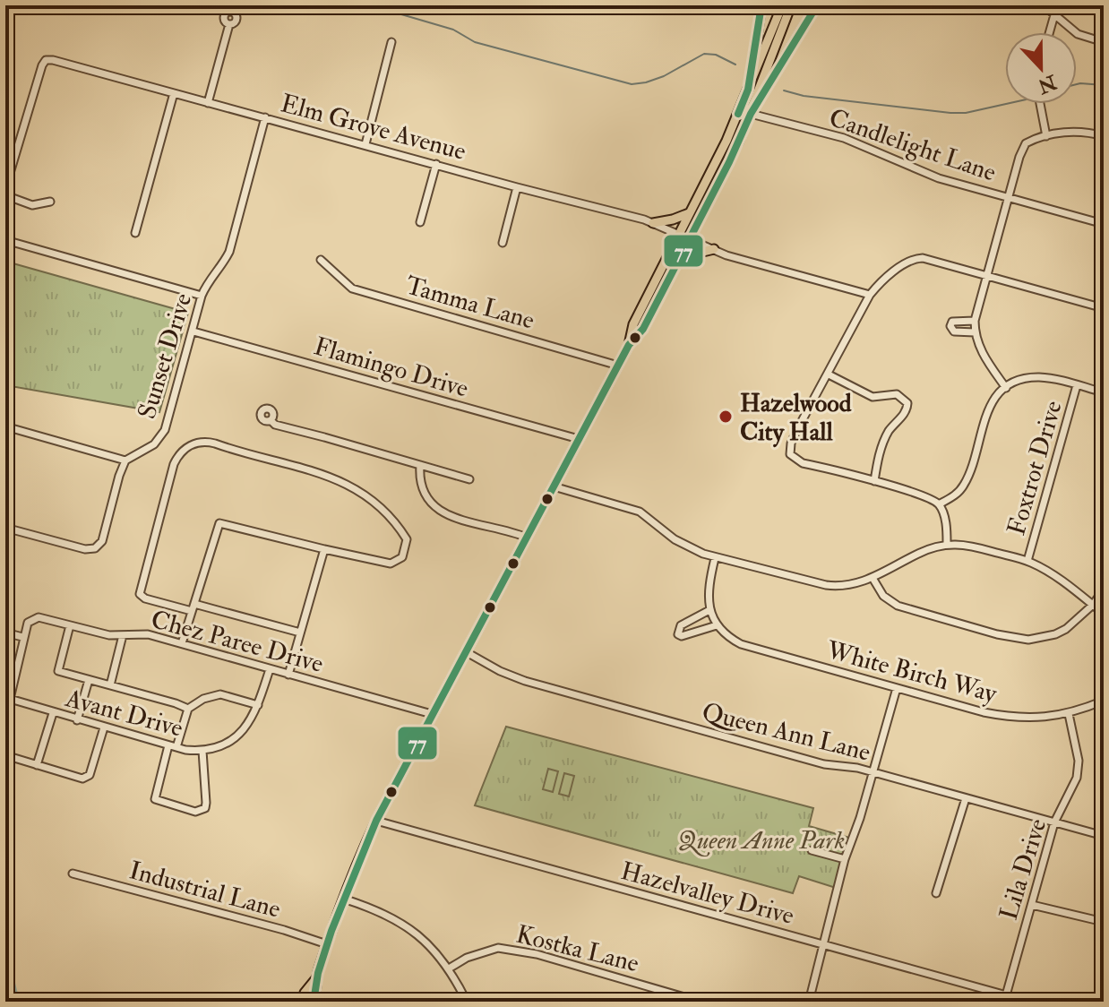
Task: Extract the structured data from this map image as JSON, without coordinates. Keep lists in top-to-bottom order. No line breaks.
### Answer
{"streets":{"street":["Elm Grove Avenue","Candlelight Lane","Tamma Lane","Sunset Drive","Flamingo Drive","Foxtrot Drive","Chez Paree Drive","White Birch Way","Avant Drive","Queen Ann Lane","Lila Drive","Industrial Lane","Hazelvalley Drive","Kostka Lane"]},"crossings":[["Elm Grove Avenue","Sunset Drive"],["Sunset Drive","Flamingo Drive"],["Chez Paree Drive","Avant Drive"],["White Birch Way","Lila Drive"],["Queen Ann Lane","Lila Drive"],["Lila Drive","Hazelvalley Drive"]],"parks":["Queen Anne Park"],"places":["Hazelwood City Hall"],"lines":["transit line 77"],"north":"bottom"}
